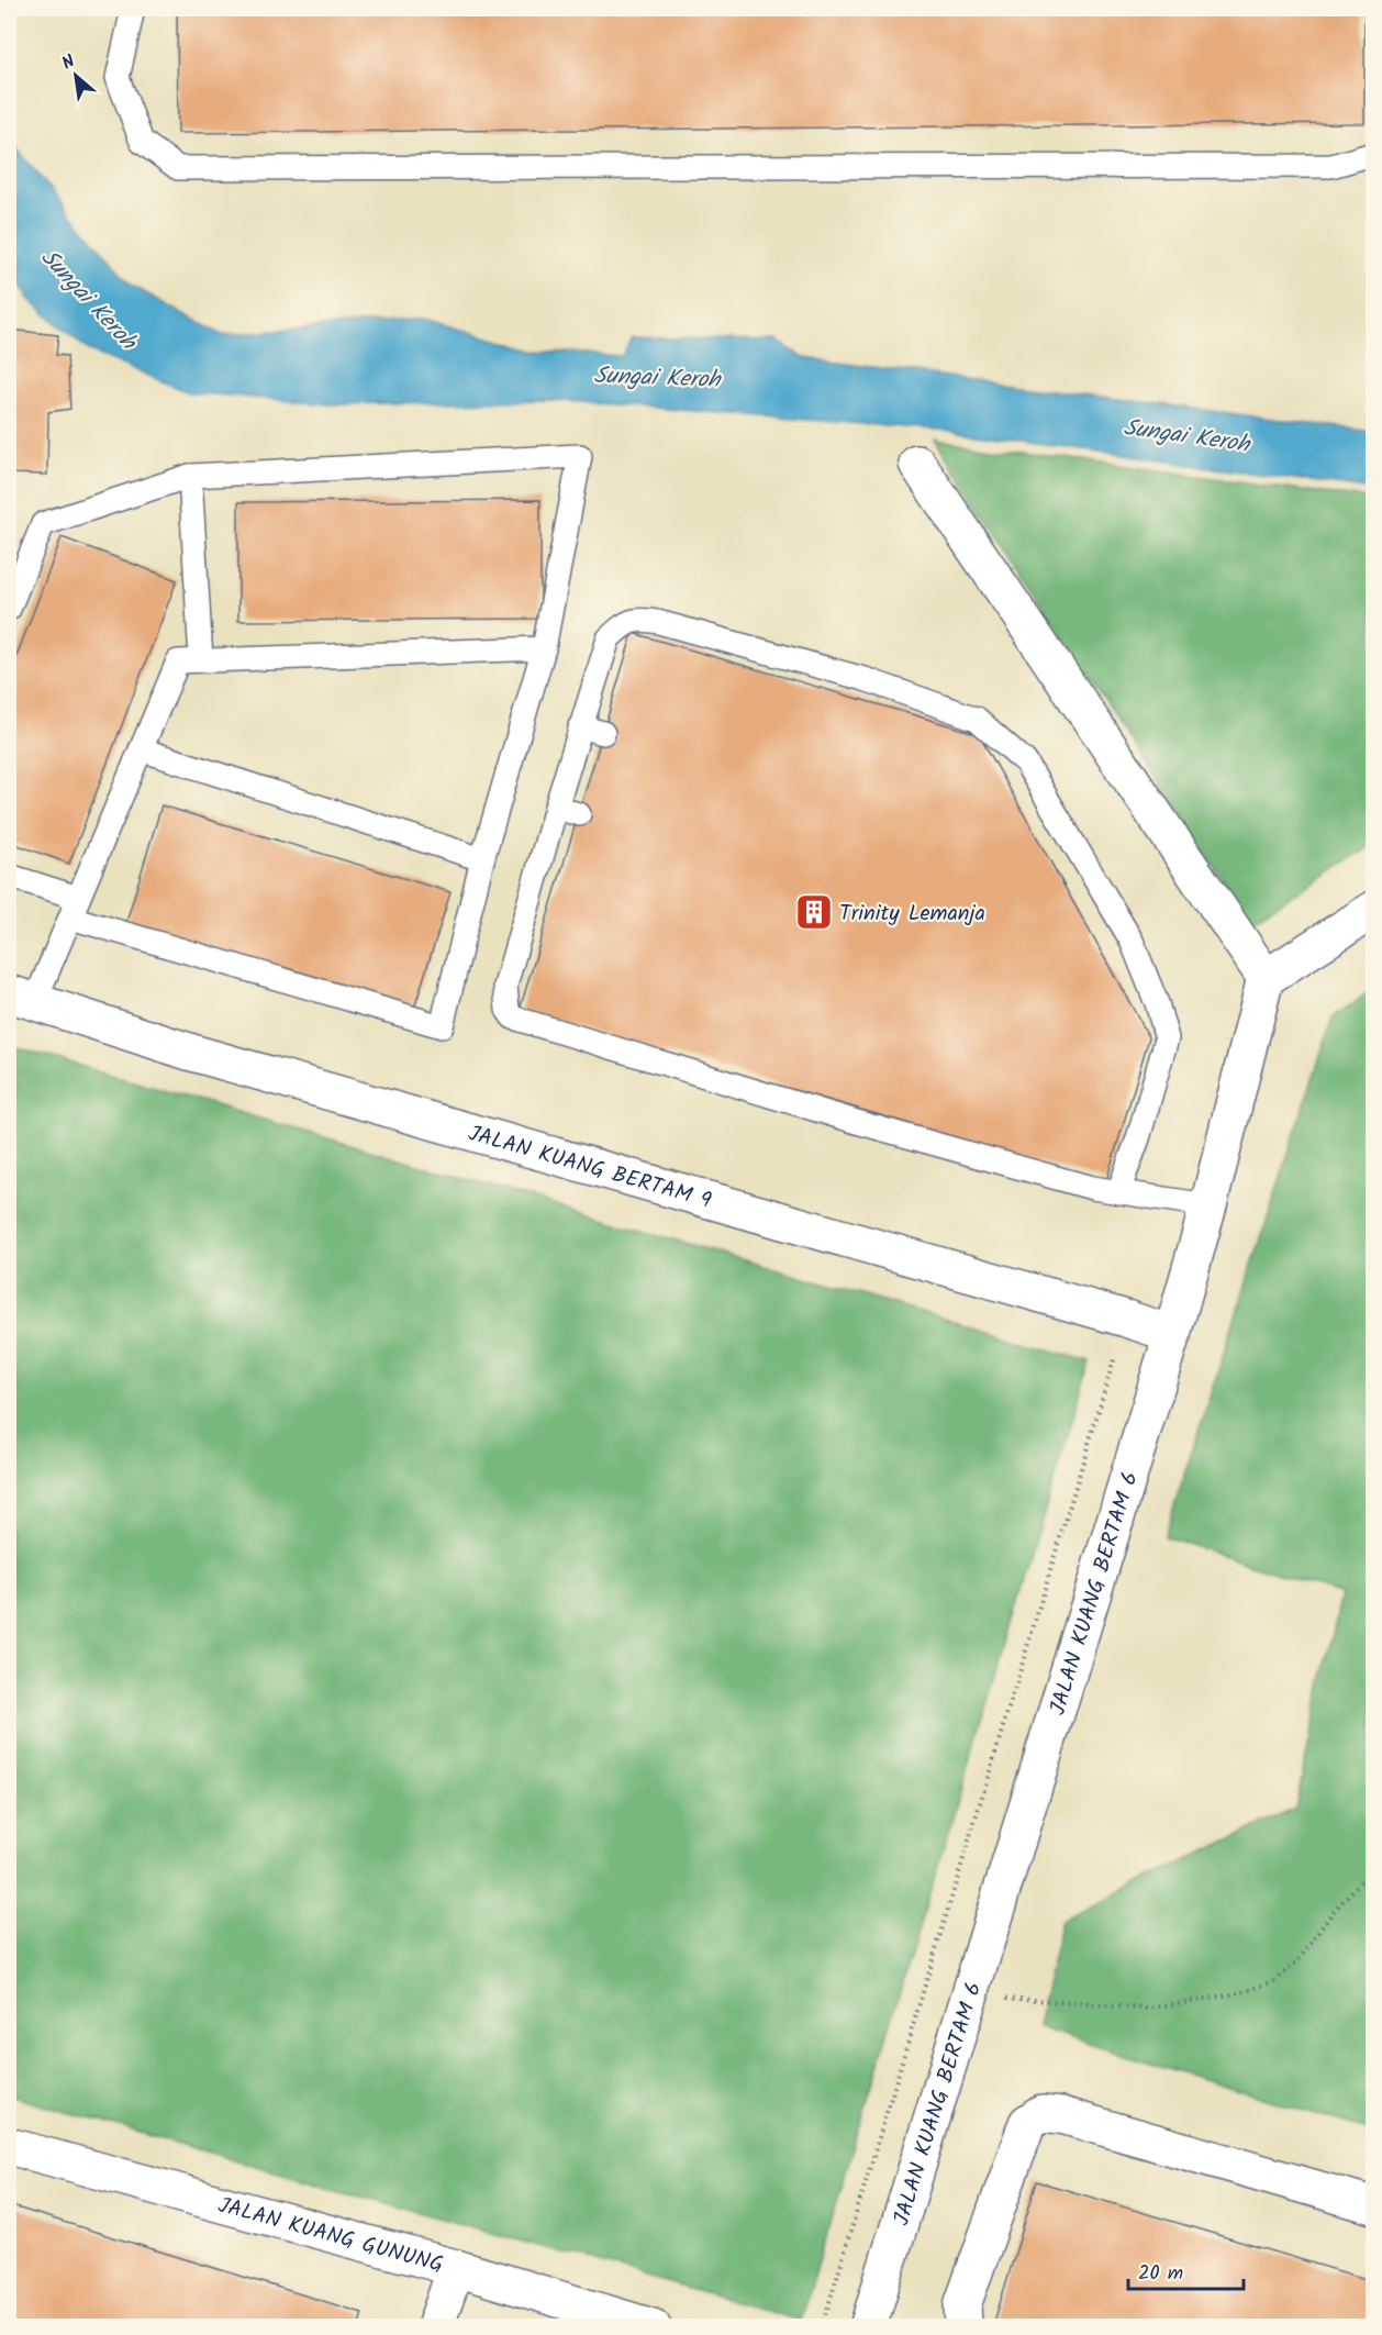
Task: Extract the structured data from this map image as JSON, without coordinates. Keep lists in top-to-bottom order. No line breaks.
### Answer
{"streets":{"street":["JALAN KUANG BERTAM 9","JALAN KUANG BERTAM 6","JALAN KUANG GUNUNG"]},"crossings":[["JALAN KUANG BERTAM 9","JALAN KUANG BERTAM 6"]],"water":["Sungai Keroh"],"places":{"building":["Trinity Lemanja"]},"scale_bar":"20 m","north":"top left"}
